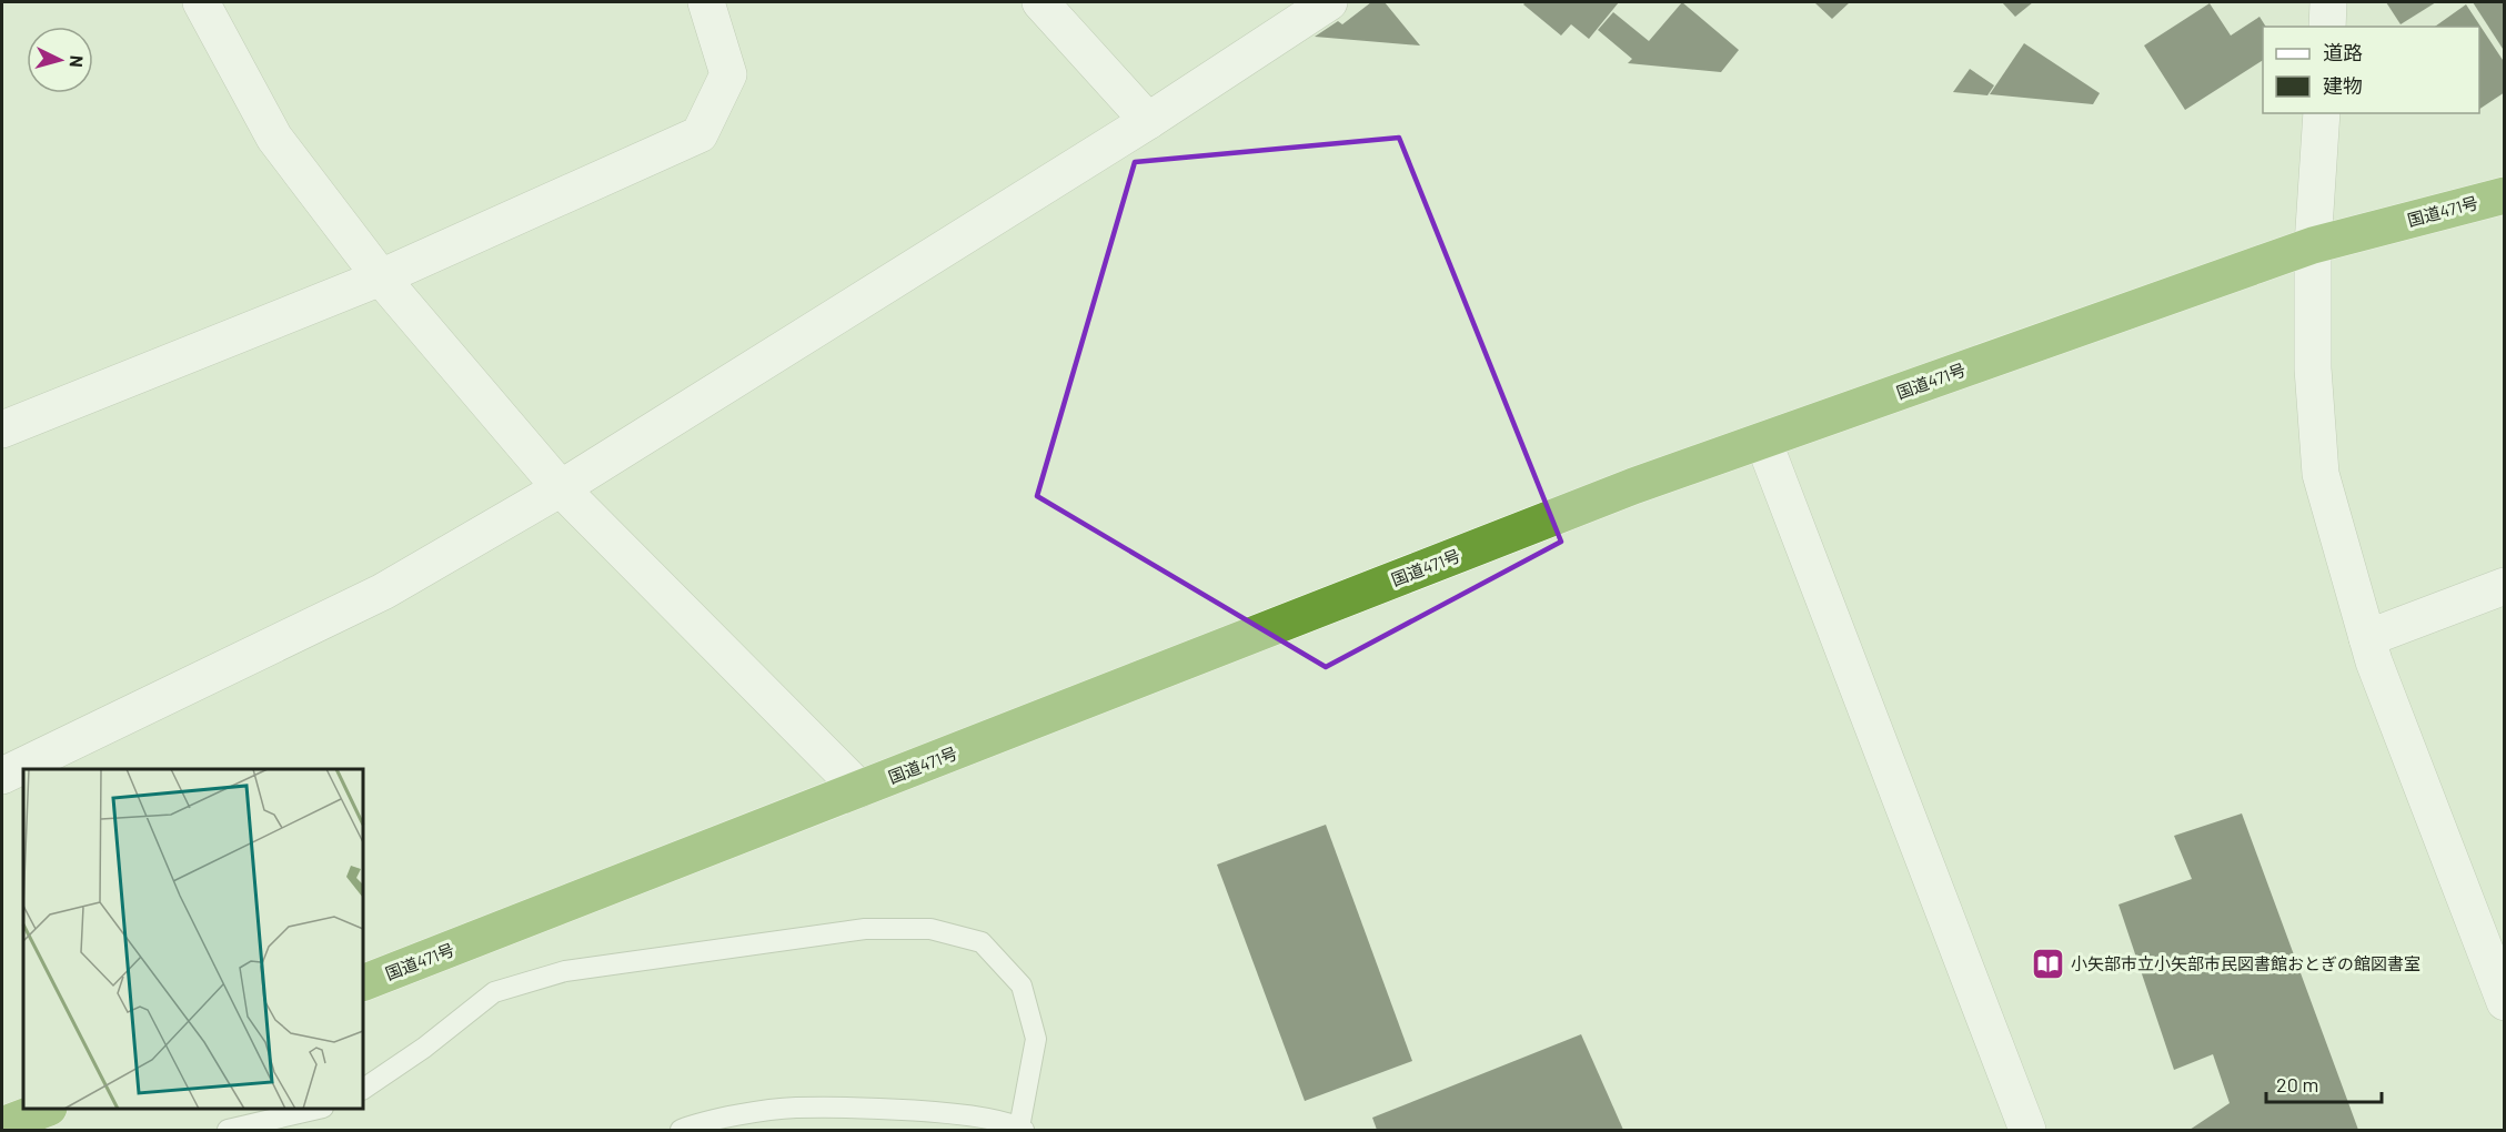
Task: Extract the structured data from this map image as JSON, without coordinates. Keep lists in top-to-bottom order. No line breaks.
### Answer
{"streets":{"highway":["国道471号"]},"places":{"library":["小矢部市立小矢部市民図書館おとぎの館図書室"]},"legend":["道路","建物"],"scale_bar":"20 m","north":"right"}
